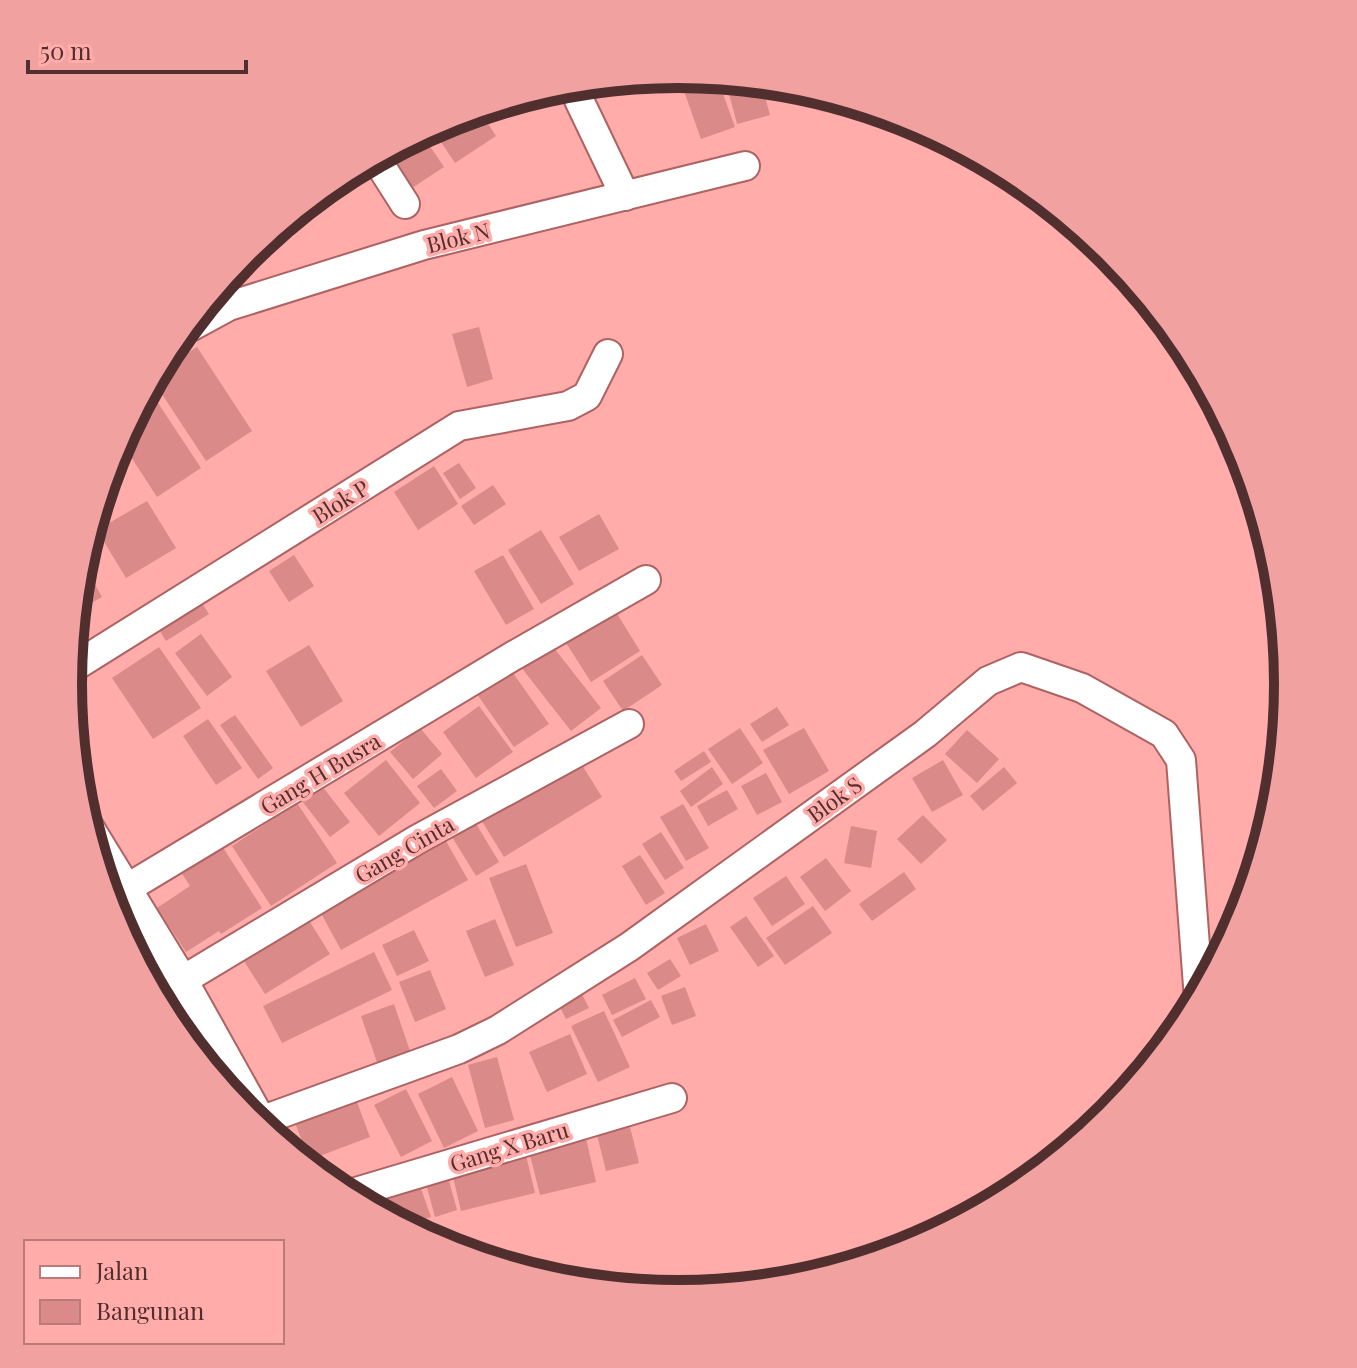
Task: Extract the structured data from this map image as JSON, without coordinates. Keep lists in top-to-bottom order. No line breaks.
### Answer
{"streets":{"street":["Blok N","Blok P","Gang H Busra","Blok S","Gang Cinta","Gang X Baru"]},"legend":["Jalan","Bangunan"],"scale_bar":"50 m"}
